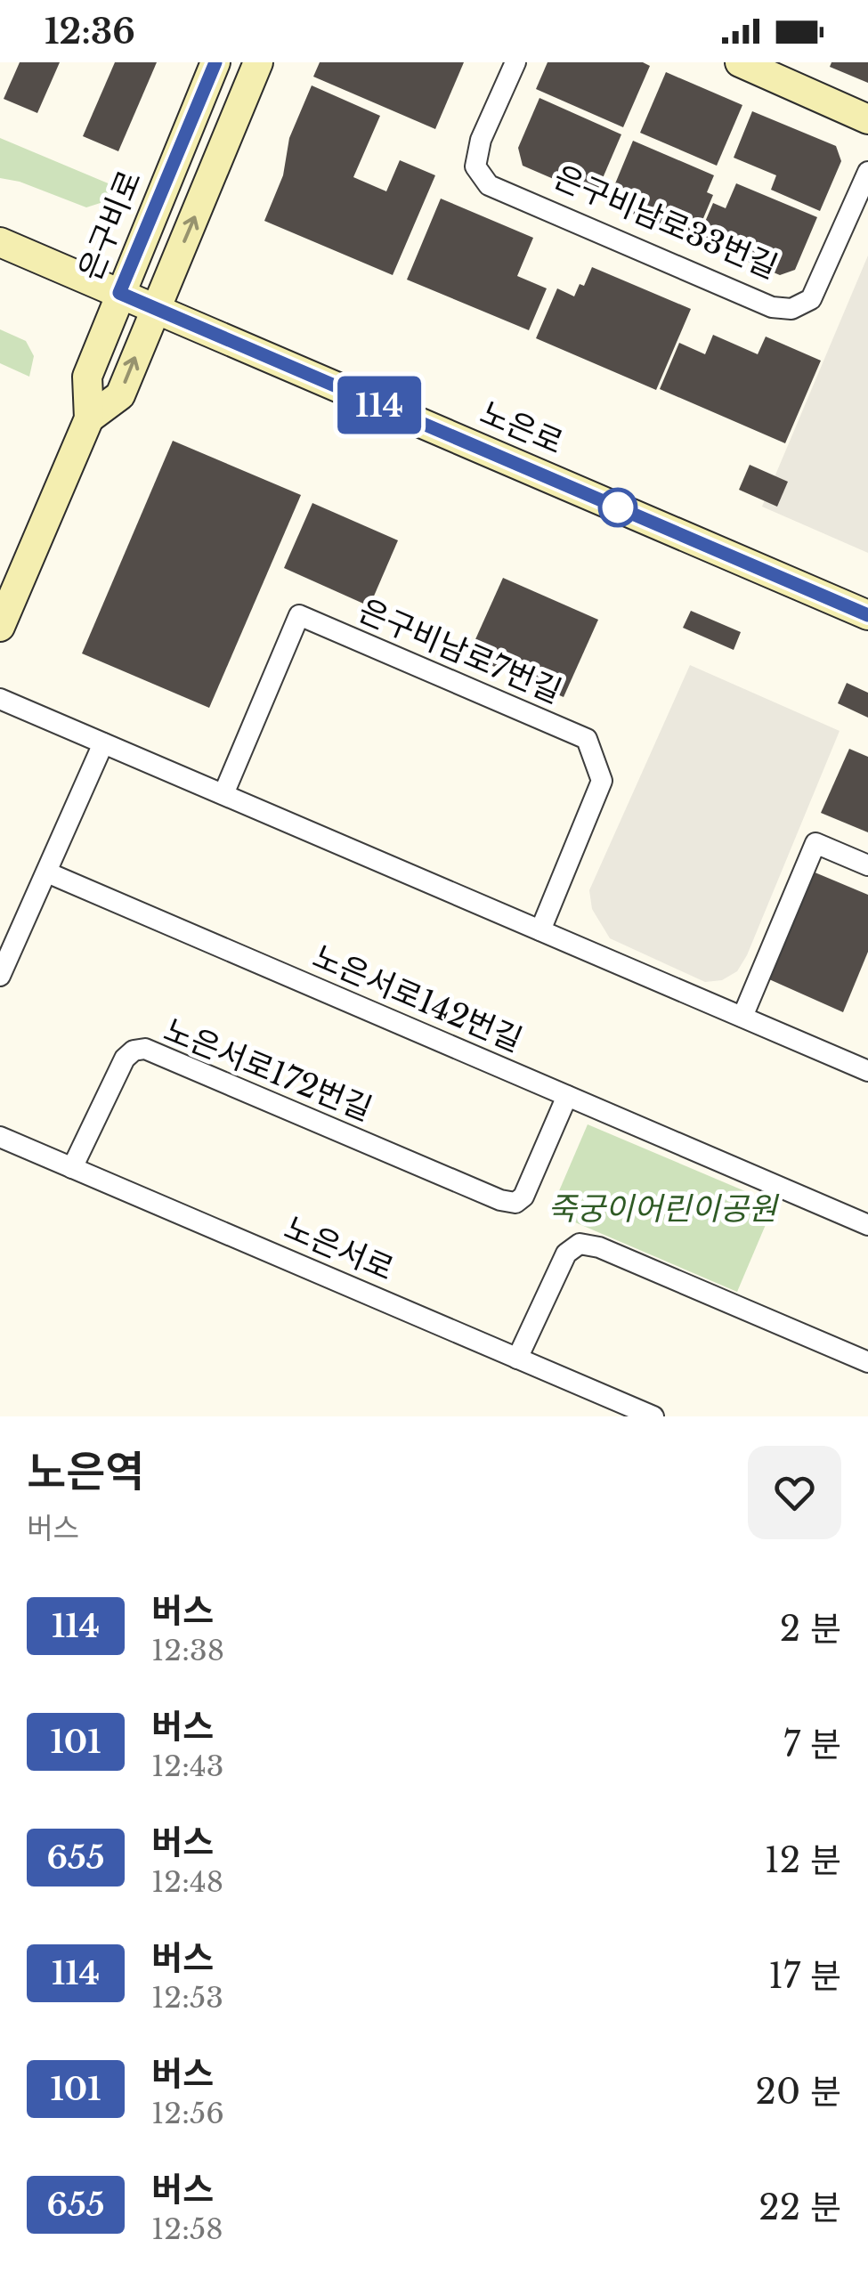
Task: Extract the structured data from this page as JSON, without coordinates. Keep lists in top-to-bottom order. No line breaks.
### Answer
{"streets":{"street":["은구비남로33번길","은구비로","노은로","은구비남로7번길","노은서로142번길","노은서로172번길","노은서로"]},"crossings":[["은구비로","노은로"],["노은서로142번길","노은서로172번길"],["노은서로172번길","노은서로"]],"parks":["죽궁이어린이공원"],"lines":["bus line 114"],"page":{"status":"12:36","on_map":"114","heading":["노은역","버스"],"list":[{"mark":"114","name":"버스","note":"12:38","value":"2 분"},{"mark":"101","name":"버스","note":"12:43","value":"7 분"},{"mark":"655","name":"버스","note":"12:48","value":"12 분"},{"mark":"114","name":"버스","note":"12:53","value":"17 분"},{"mark":"101","name":"버스","note":"12:56","value":"20 분"},{"mark":"655","name":"버스","note":"12:58","value":"22 분"}]}}
